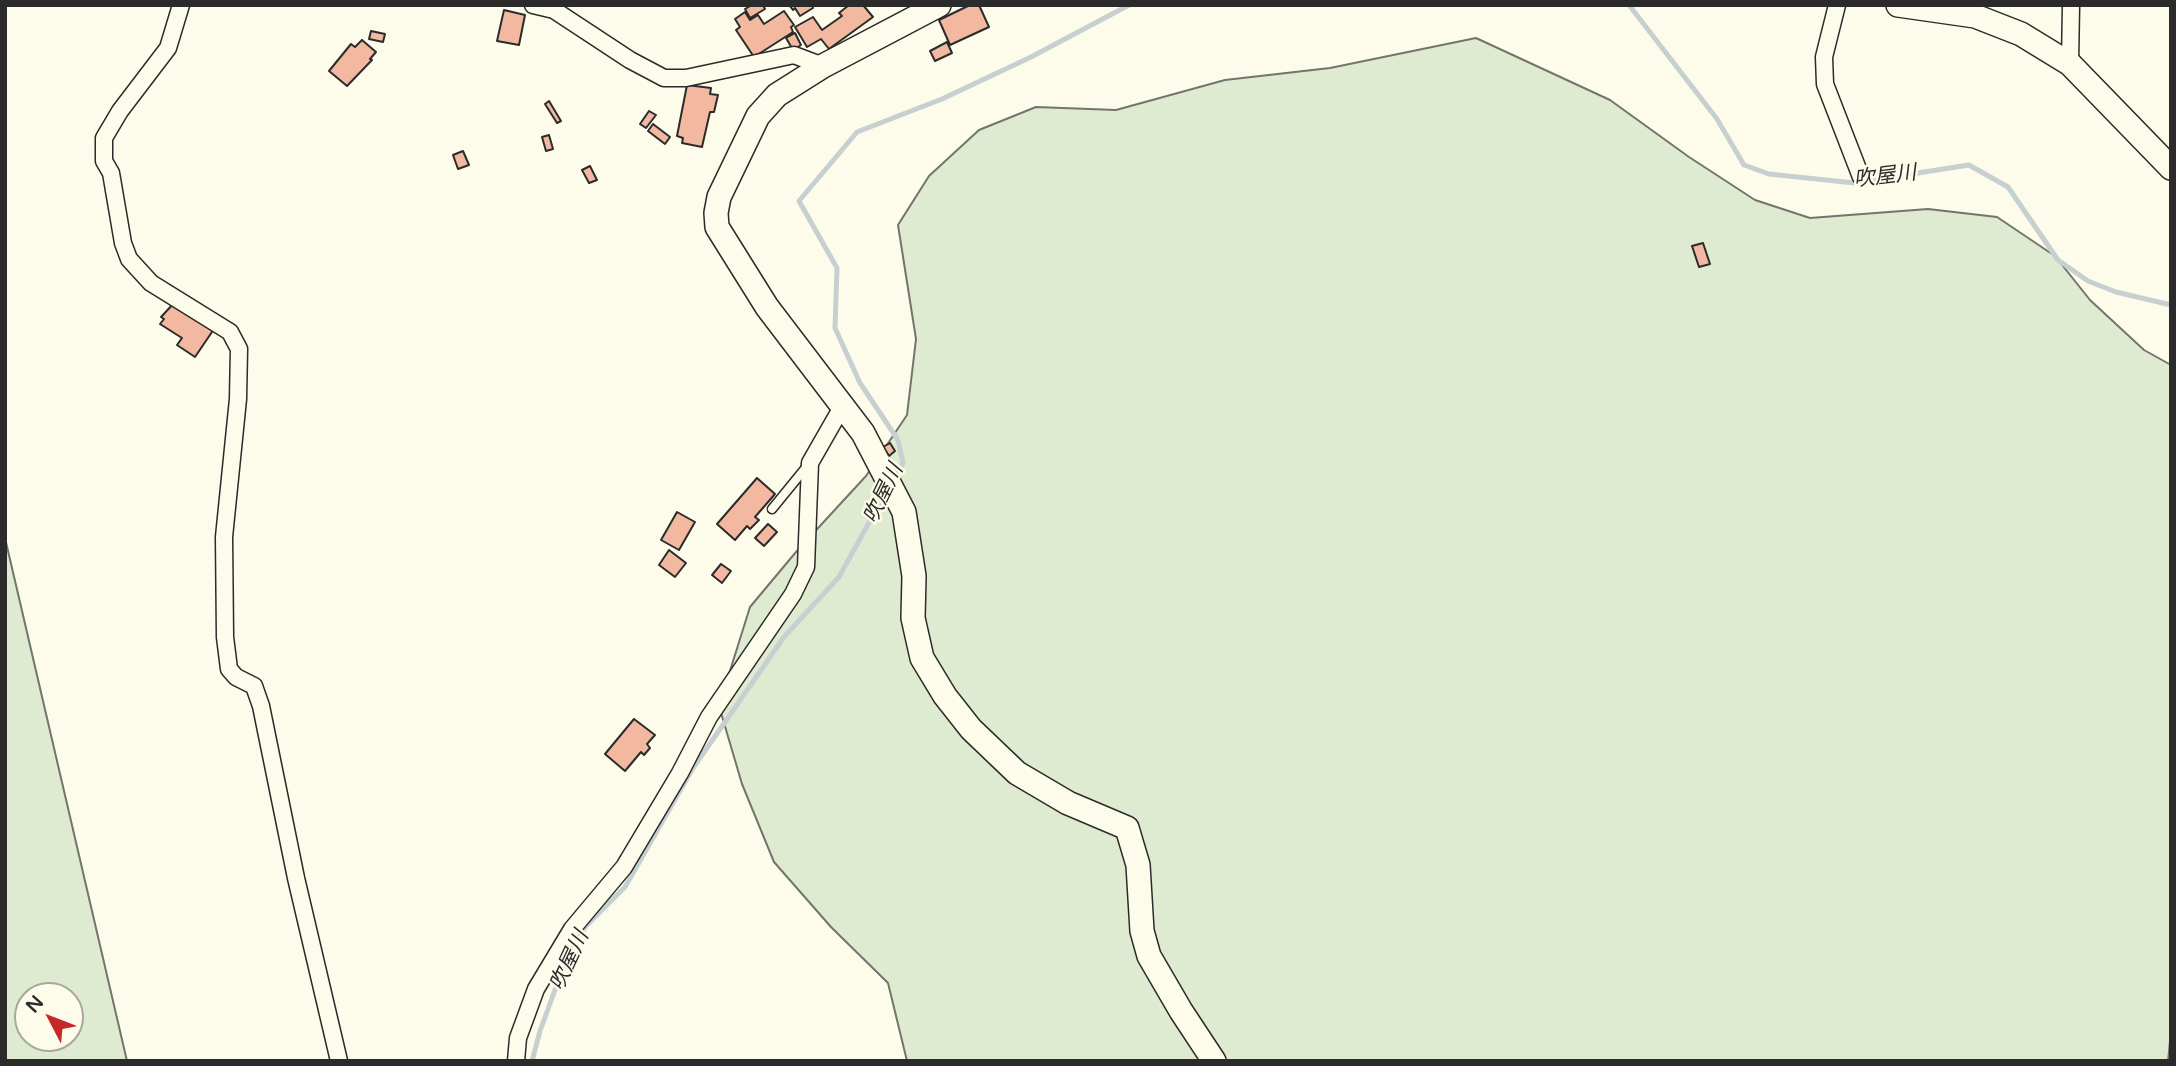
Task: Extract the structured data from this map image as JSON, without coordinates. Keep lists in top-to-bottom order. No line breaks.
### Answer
{"water":["吹屋川"],"north":"top left"}
